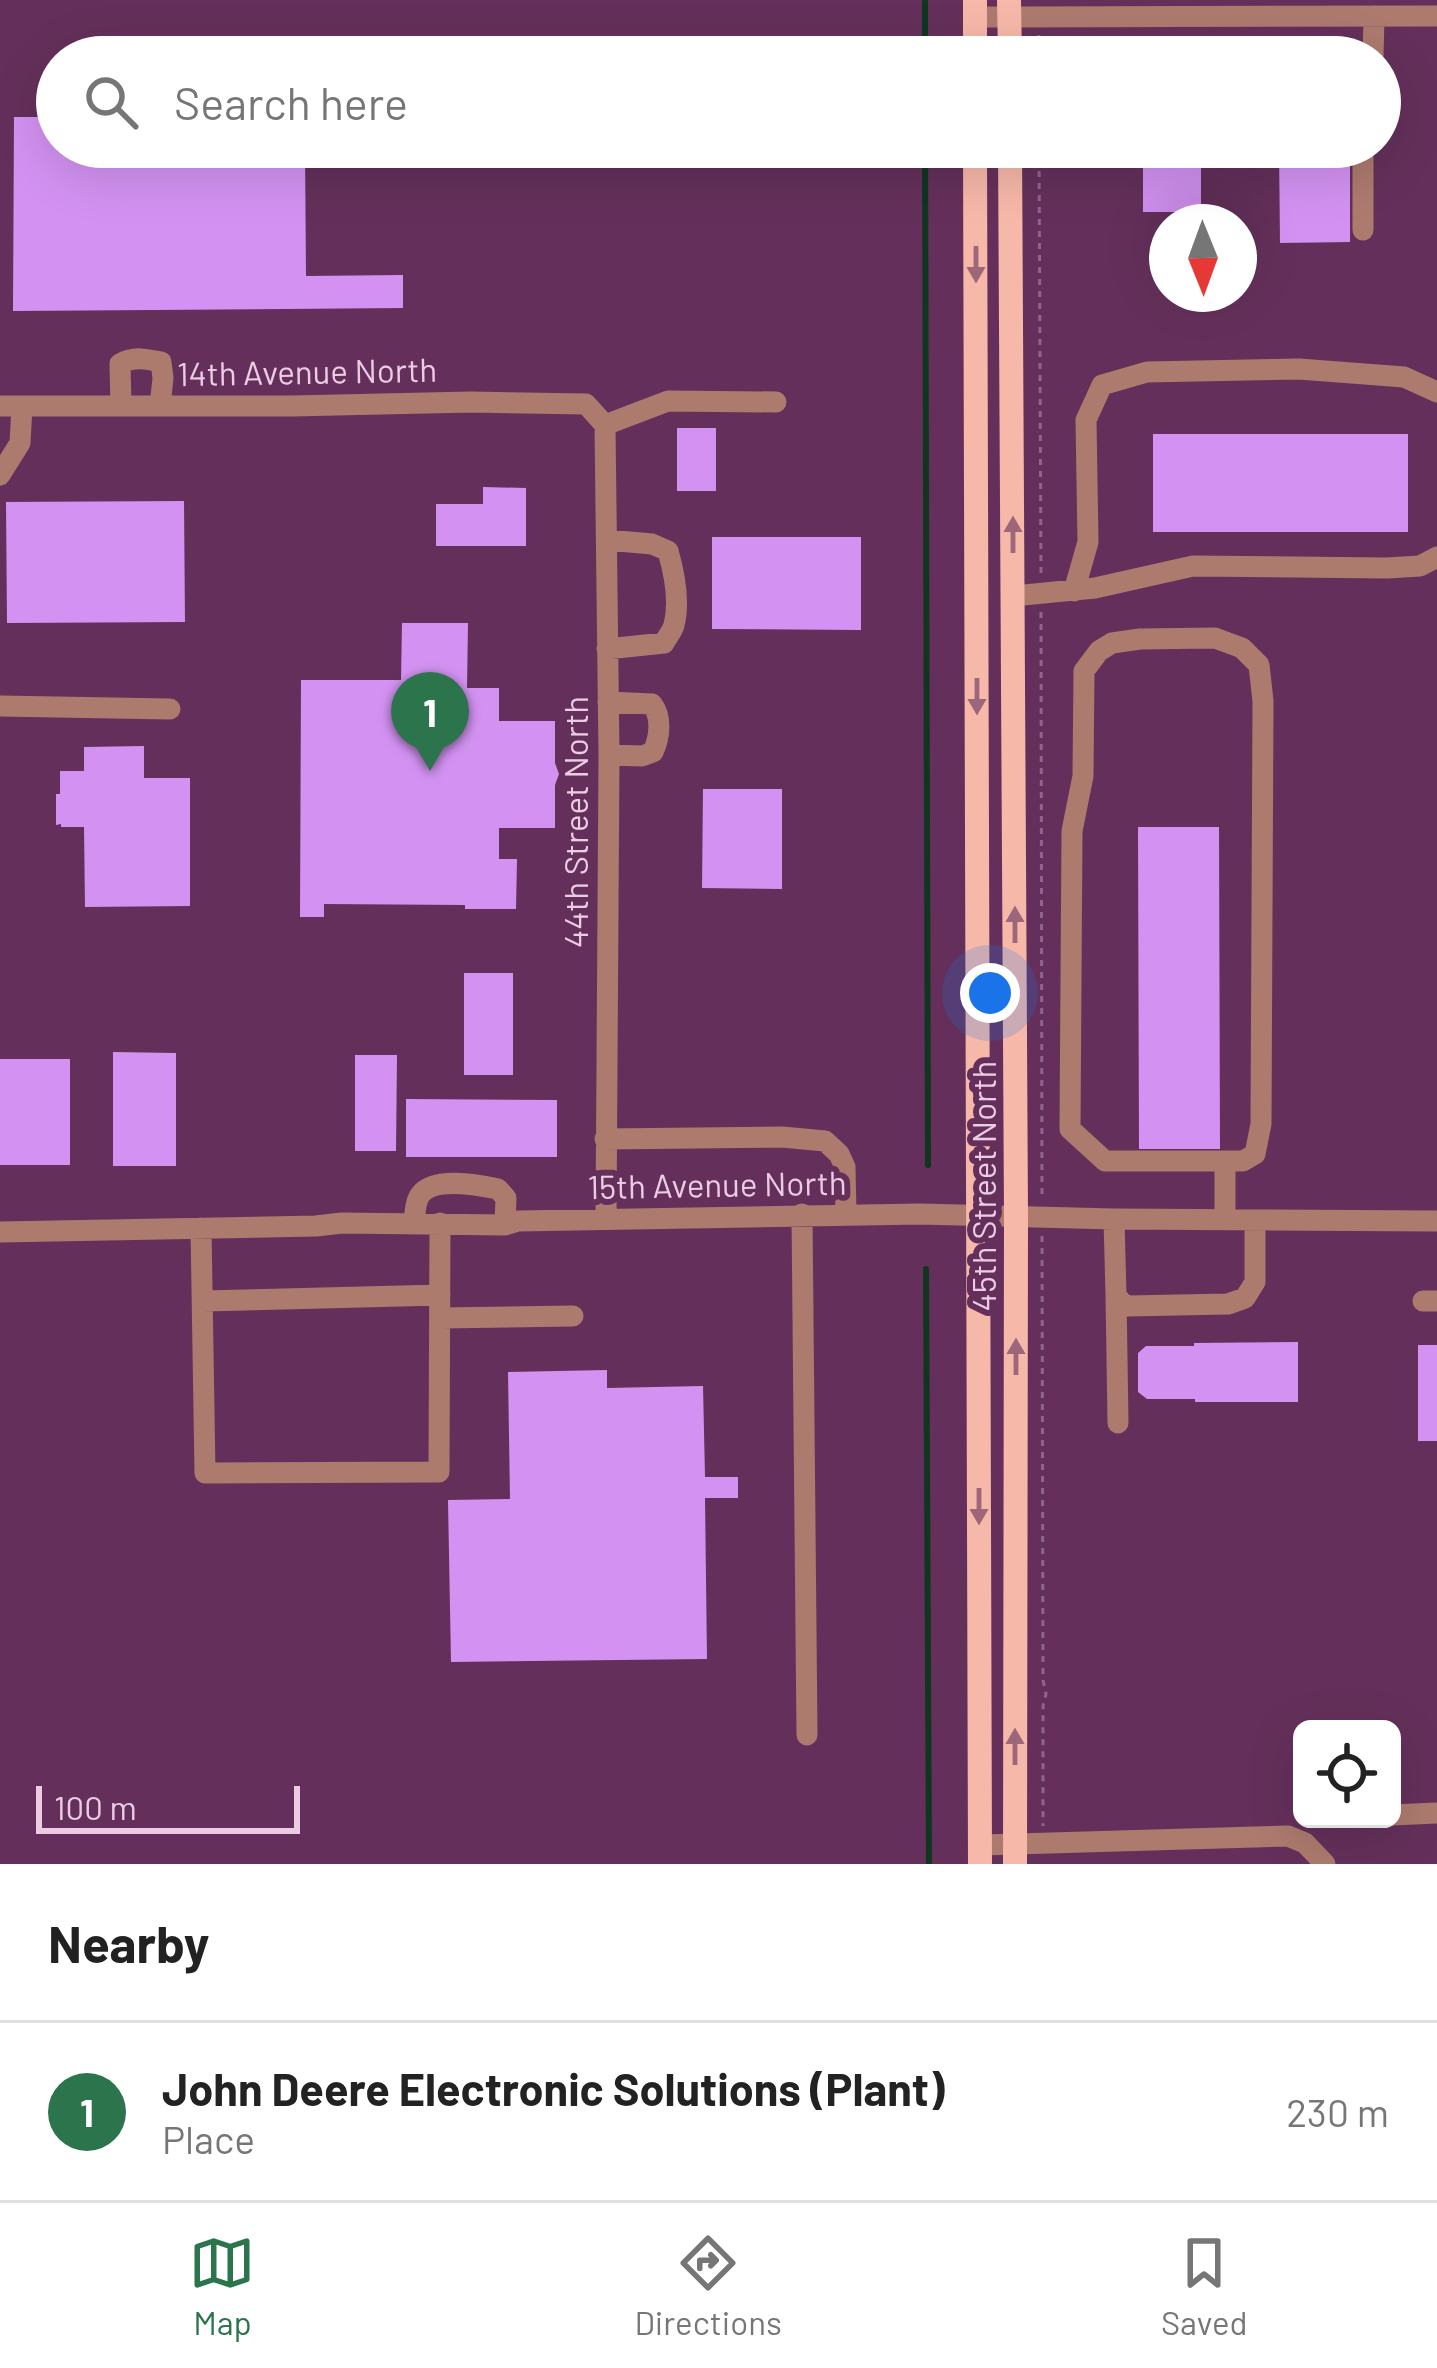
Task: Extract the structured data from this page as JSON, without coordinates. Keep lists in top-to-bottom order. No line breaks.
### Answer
{"streets":{"main road":["45th Street North"],"street":["14th Avenue North","44th Street North","15th Avenue North"]},"crossings":[["14th Avenue North","44th Street North"],["44th Street North","15th Avenue North"],["15th Avenue North","45th Street North"]],"scale_bar":"100 m","north":"bottom","page":{"search":"Search here","pins":"1","scale":"100 m","heading":"Nearby","list":[{"mark":"1","name":"John Deere Electronic Solutions (Plant)","note":"Place","value":"230 m"}],"nav":["Map","Directions","Saved"]}}
